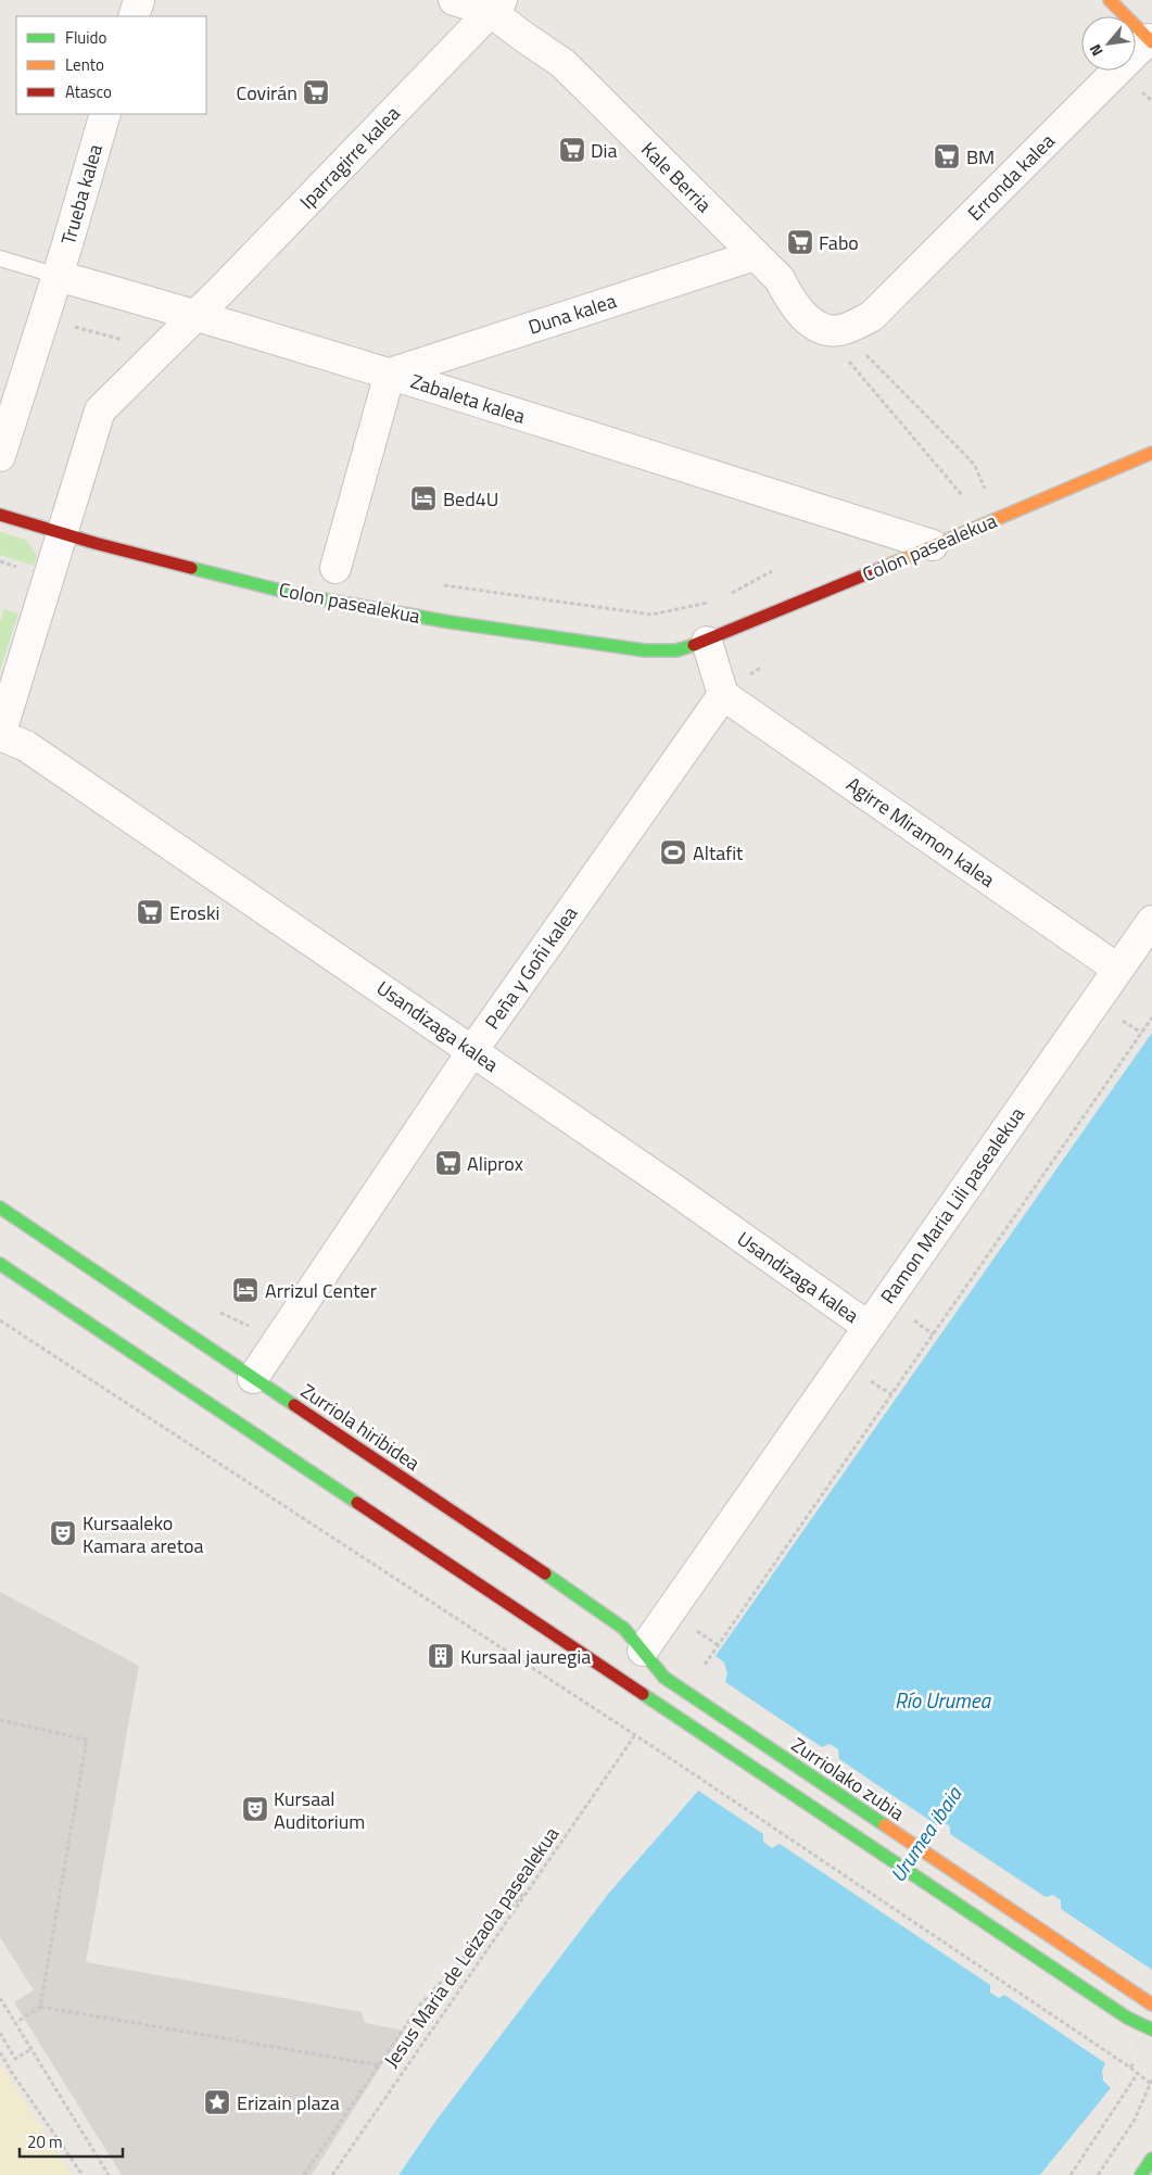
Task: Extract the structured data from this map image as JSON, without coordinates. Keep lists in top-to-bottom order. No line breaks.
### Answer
{"streets":{"main road":["Colon pasealekua","Zurriola hiribidea","Zurriolako zubia"],"street":["Iparragirre kalea","Kale Berria","Erronda kalea","Trueba kalea","Duna kalea","Zabaleta kalea","Agirre Miramon kalea","Peña y Goñi kalea","Usandizaga kalea","Ramon Maria Lili pasealekua"],"path":["Jesus Maria de Leizaola pasealekua"]},"crossings":[["Iparragirre kalea","Kale Berria"],["Iparragirre kalea","Zabaleta kalea"],["Iparragirre kalea","Colon pasealekua"],["Iparragirre kalea","Usandizaga kalea"],["Kale Berria","Erronda kalea"],["Kale Berria","Duna kalea"],["Trueba kalea","Zabaleta kalea"],["Duna kalea","Zabaleta kalea"],["Zabaleta kalea","Colon pasealekua"],["Agirre Miramon kalea","Peña y Goñi kalea"],["Agirre Miramon kalea","Ramon Maria Lili pasealekua"],["Peña y Goñi kalea","Usandizaga kalea"],["Peña y Goñi kalea","Zurriola hiribidea"],["Usandizaga kalea","Ramon Maria Lili pasealekua"],["Ramon Maria Lili pasealekua","Zurriola hiribidea"],["Zurriola hiribidea","Zurriolako zubia"]],"water":["Río Urumea","Urumea ibaia"],"places":{"supermarket":["Covirán","Dia","BM","Fabo","Eroski","Aliprox"],"hotel":["Bed4U","Arrizul Center"],"sports":["Altafit"],"theatre":["Kursaaleko Kamara aretoa","Kursaal Auditorium"],"building":["Kursaal jauregia"],"place":["Erizain plaza"]},"legend":["Fluido","Lento","Atasco"],"scale_bar":"20 m","north":"bottom left"}
